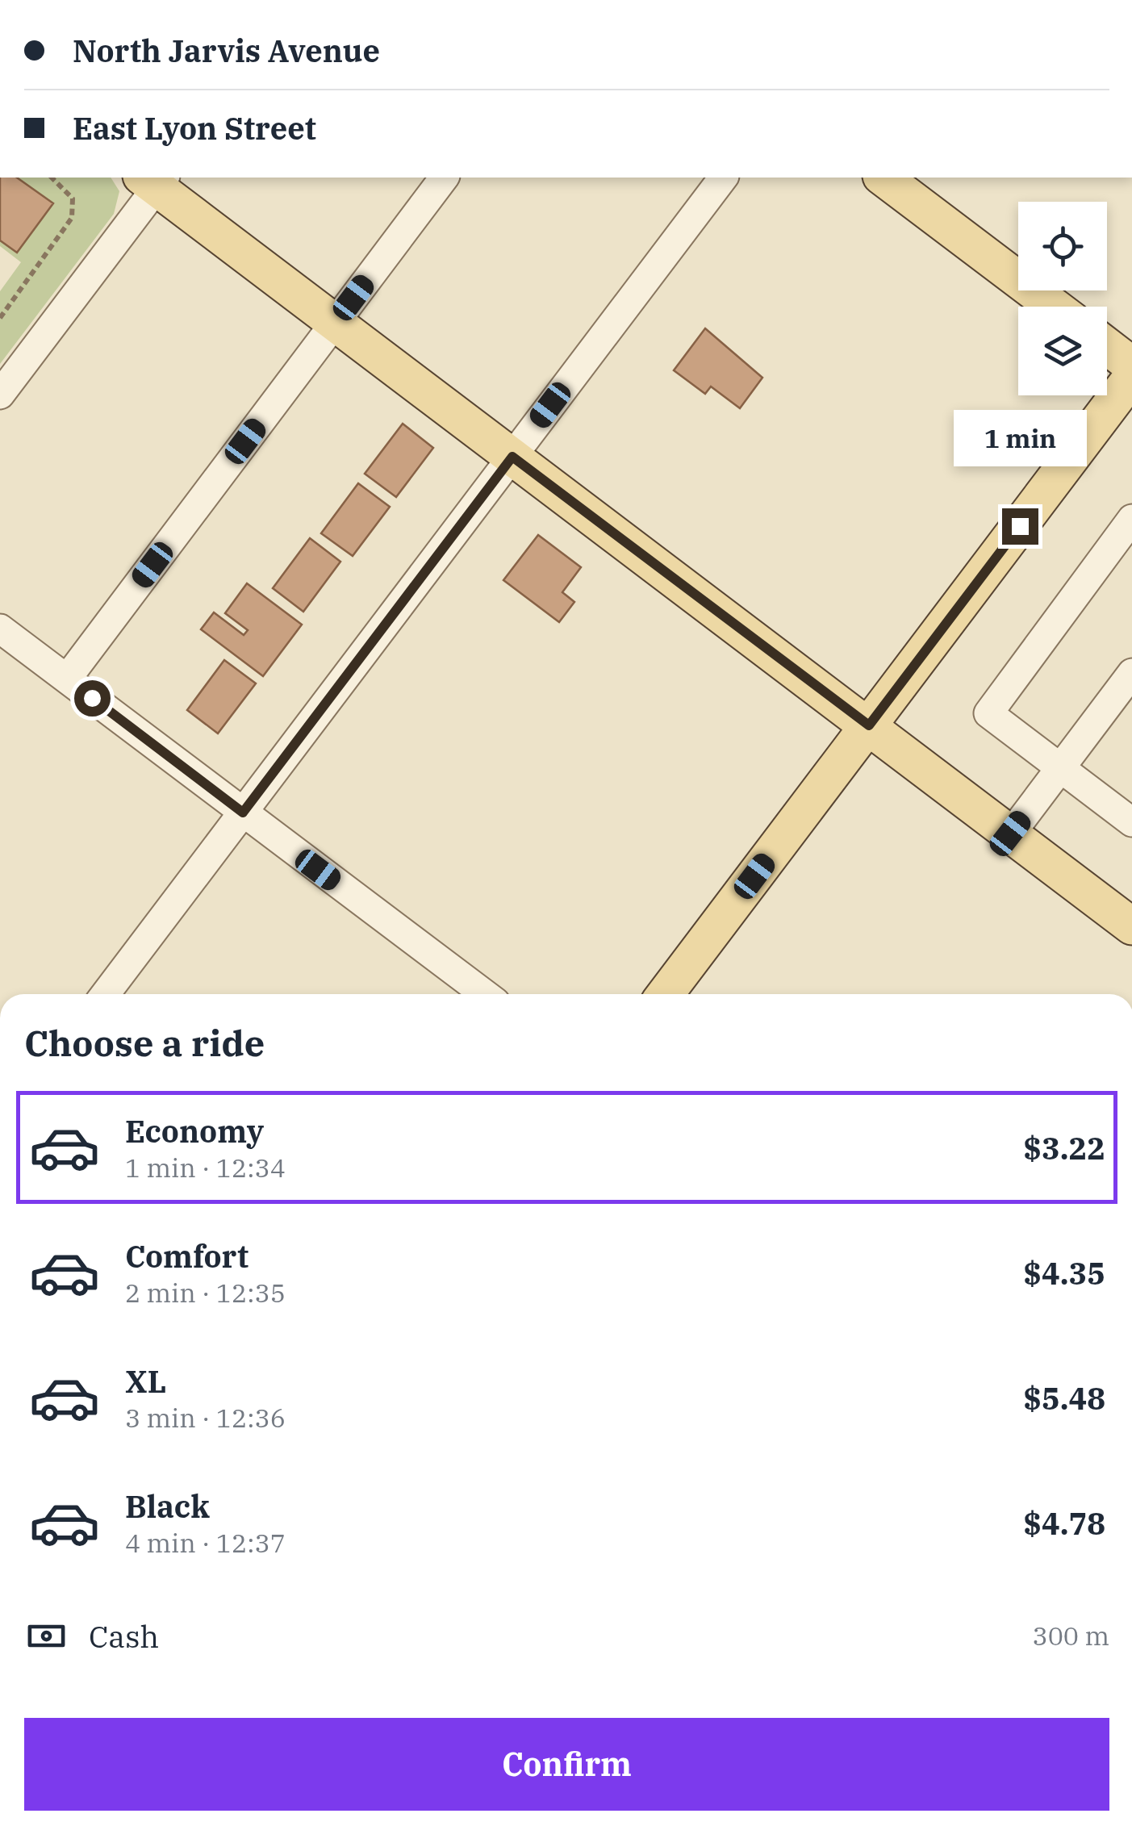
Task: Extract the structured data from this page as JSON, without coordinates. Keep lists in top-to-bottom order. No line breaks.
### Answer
{"page":{"banner":["North Jarvis Avenue","East Lyon Street"],"bubble":"1 min","heading":"Choose a ride","list":[{"name":"Economy","note":"1 min · 12:34","value":"$3.22"},{"name":"Comfort","note":"2 min · 12:35","value":"$4.35"},{"name":"XL","note":"3 min · 12:36","value":"$5.48"},{"name":"Black","note":"4 min · 12:37","value":"$4.78"}],"pay":["Cash","300 m"],"buttons":"Confirm"}}
